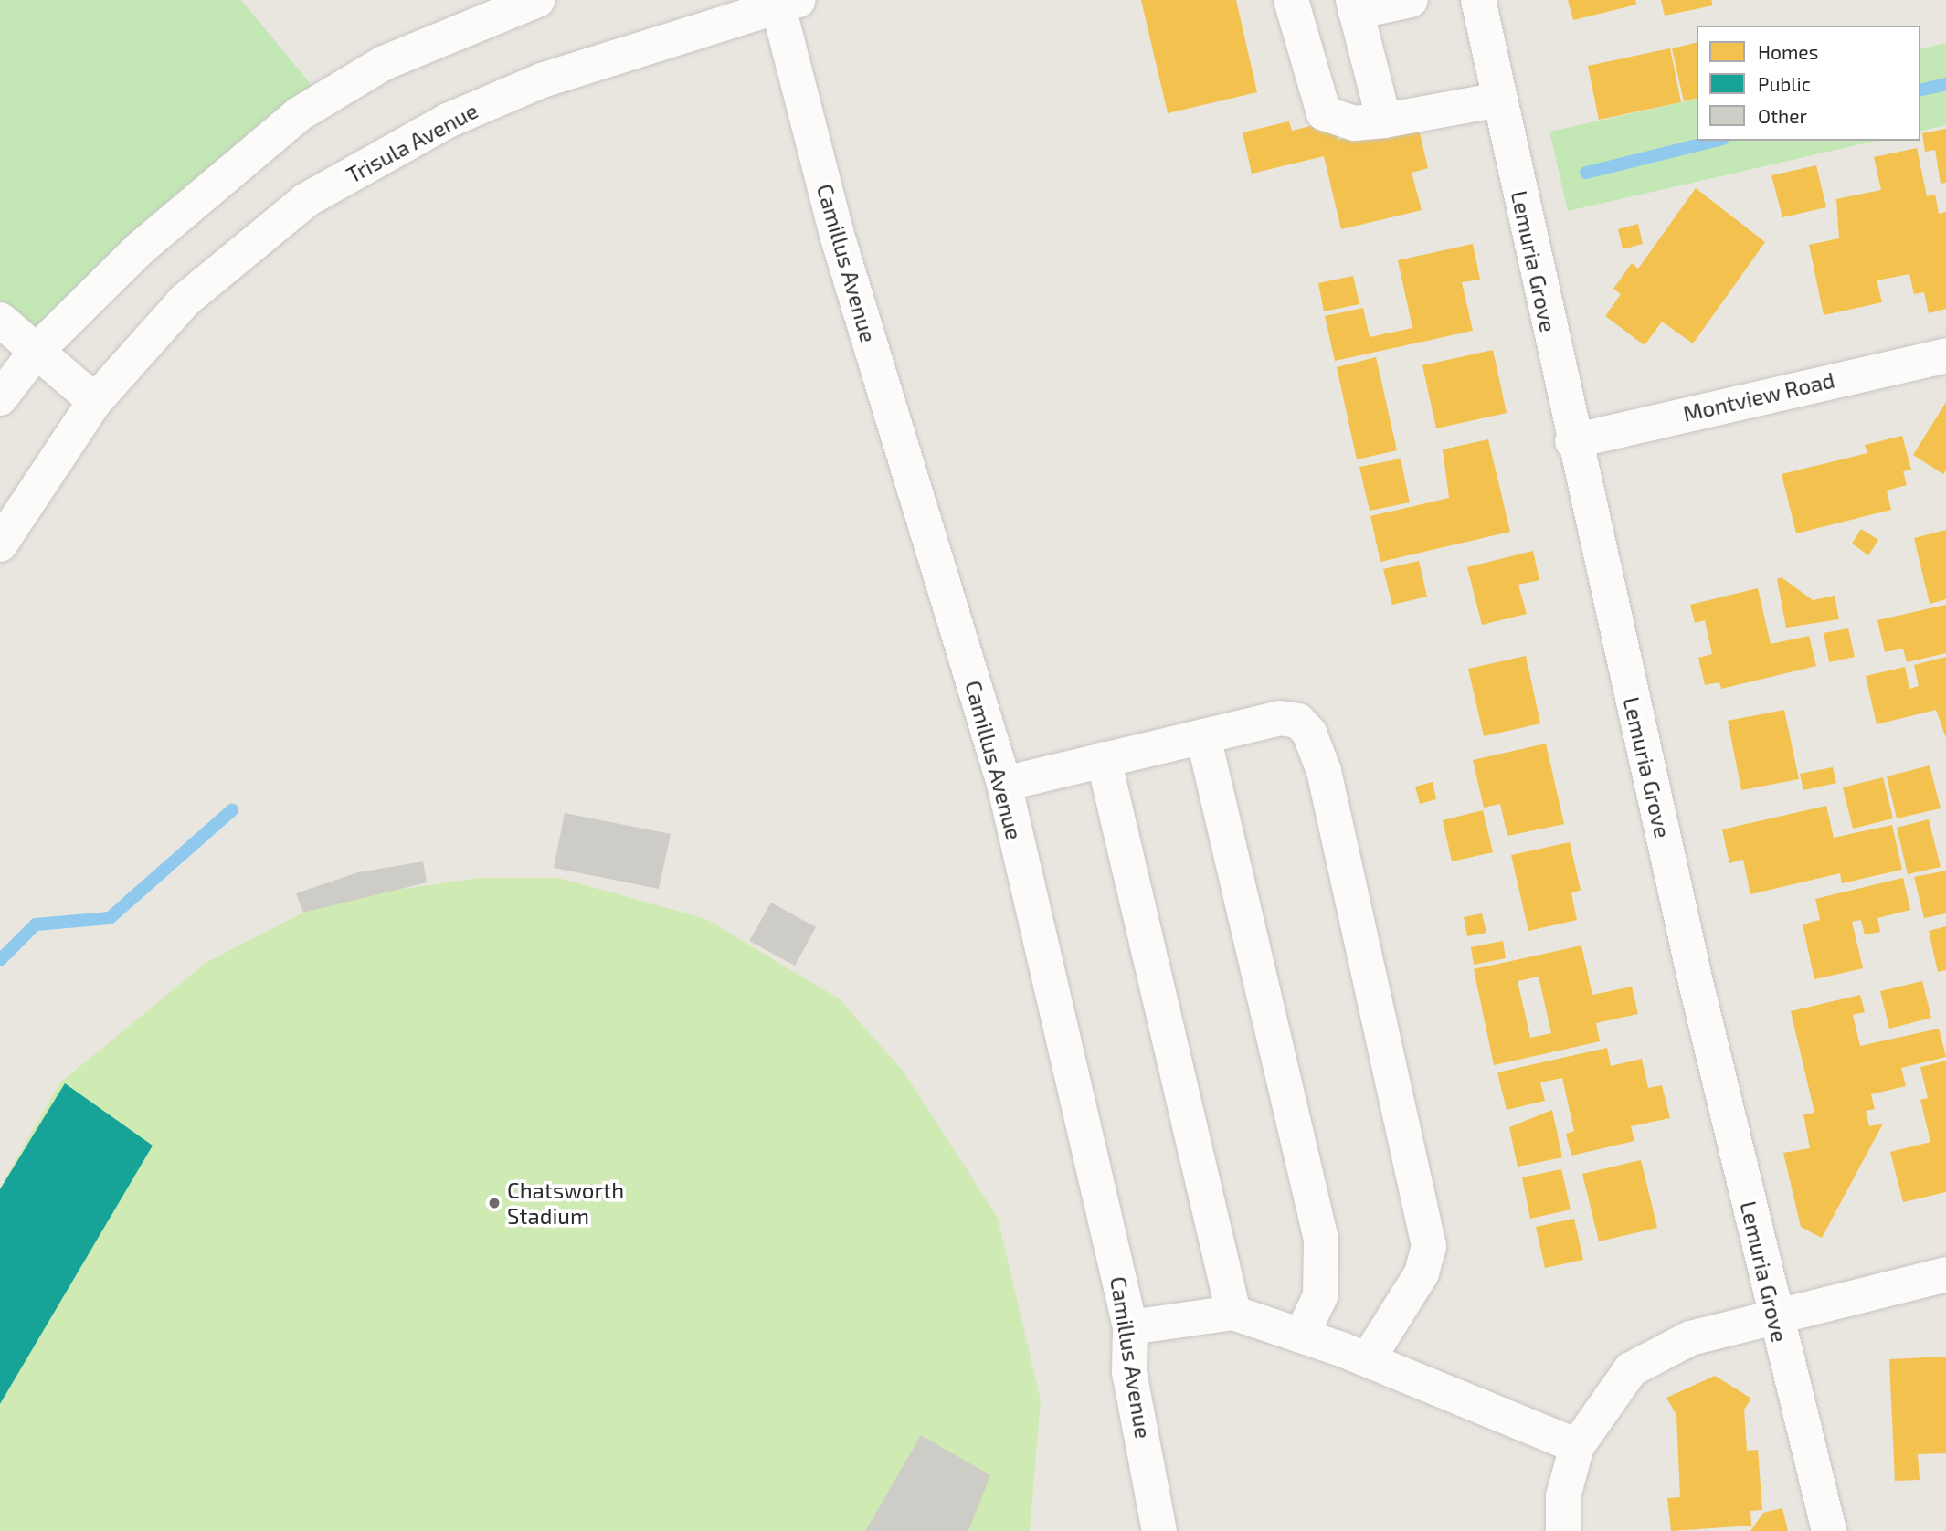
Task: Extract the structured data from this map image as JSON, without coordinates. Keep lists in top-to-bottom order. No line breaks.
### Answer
{"streets":{"street":["Trisula Avenue","Lemuria Grove","Camillus Avenue","Montview Road"]},"crossings":[["Trisula Avenue","Camillus Avenue"],["Lemuria Grove","Montview Road"]],"places":["Chatsworth Stadium"],"legend":["Homes","Public","Other"]}
